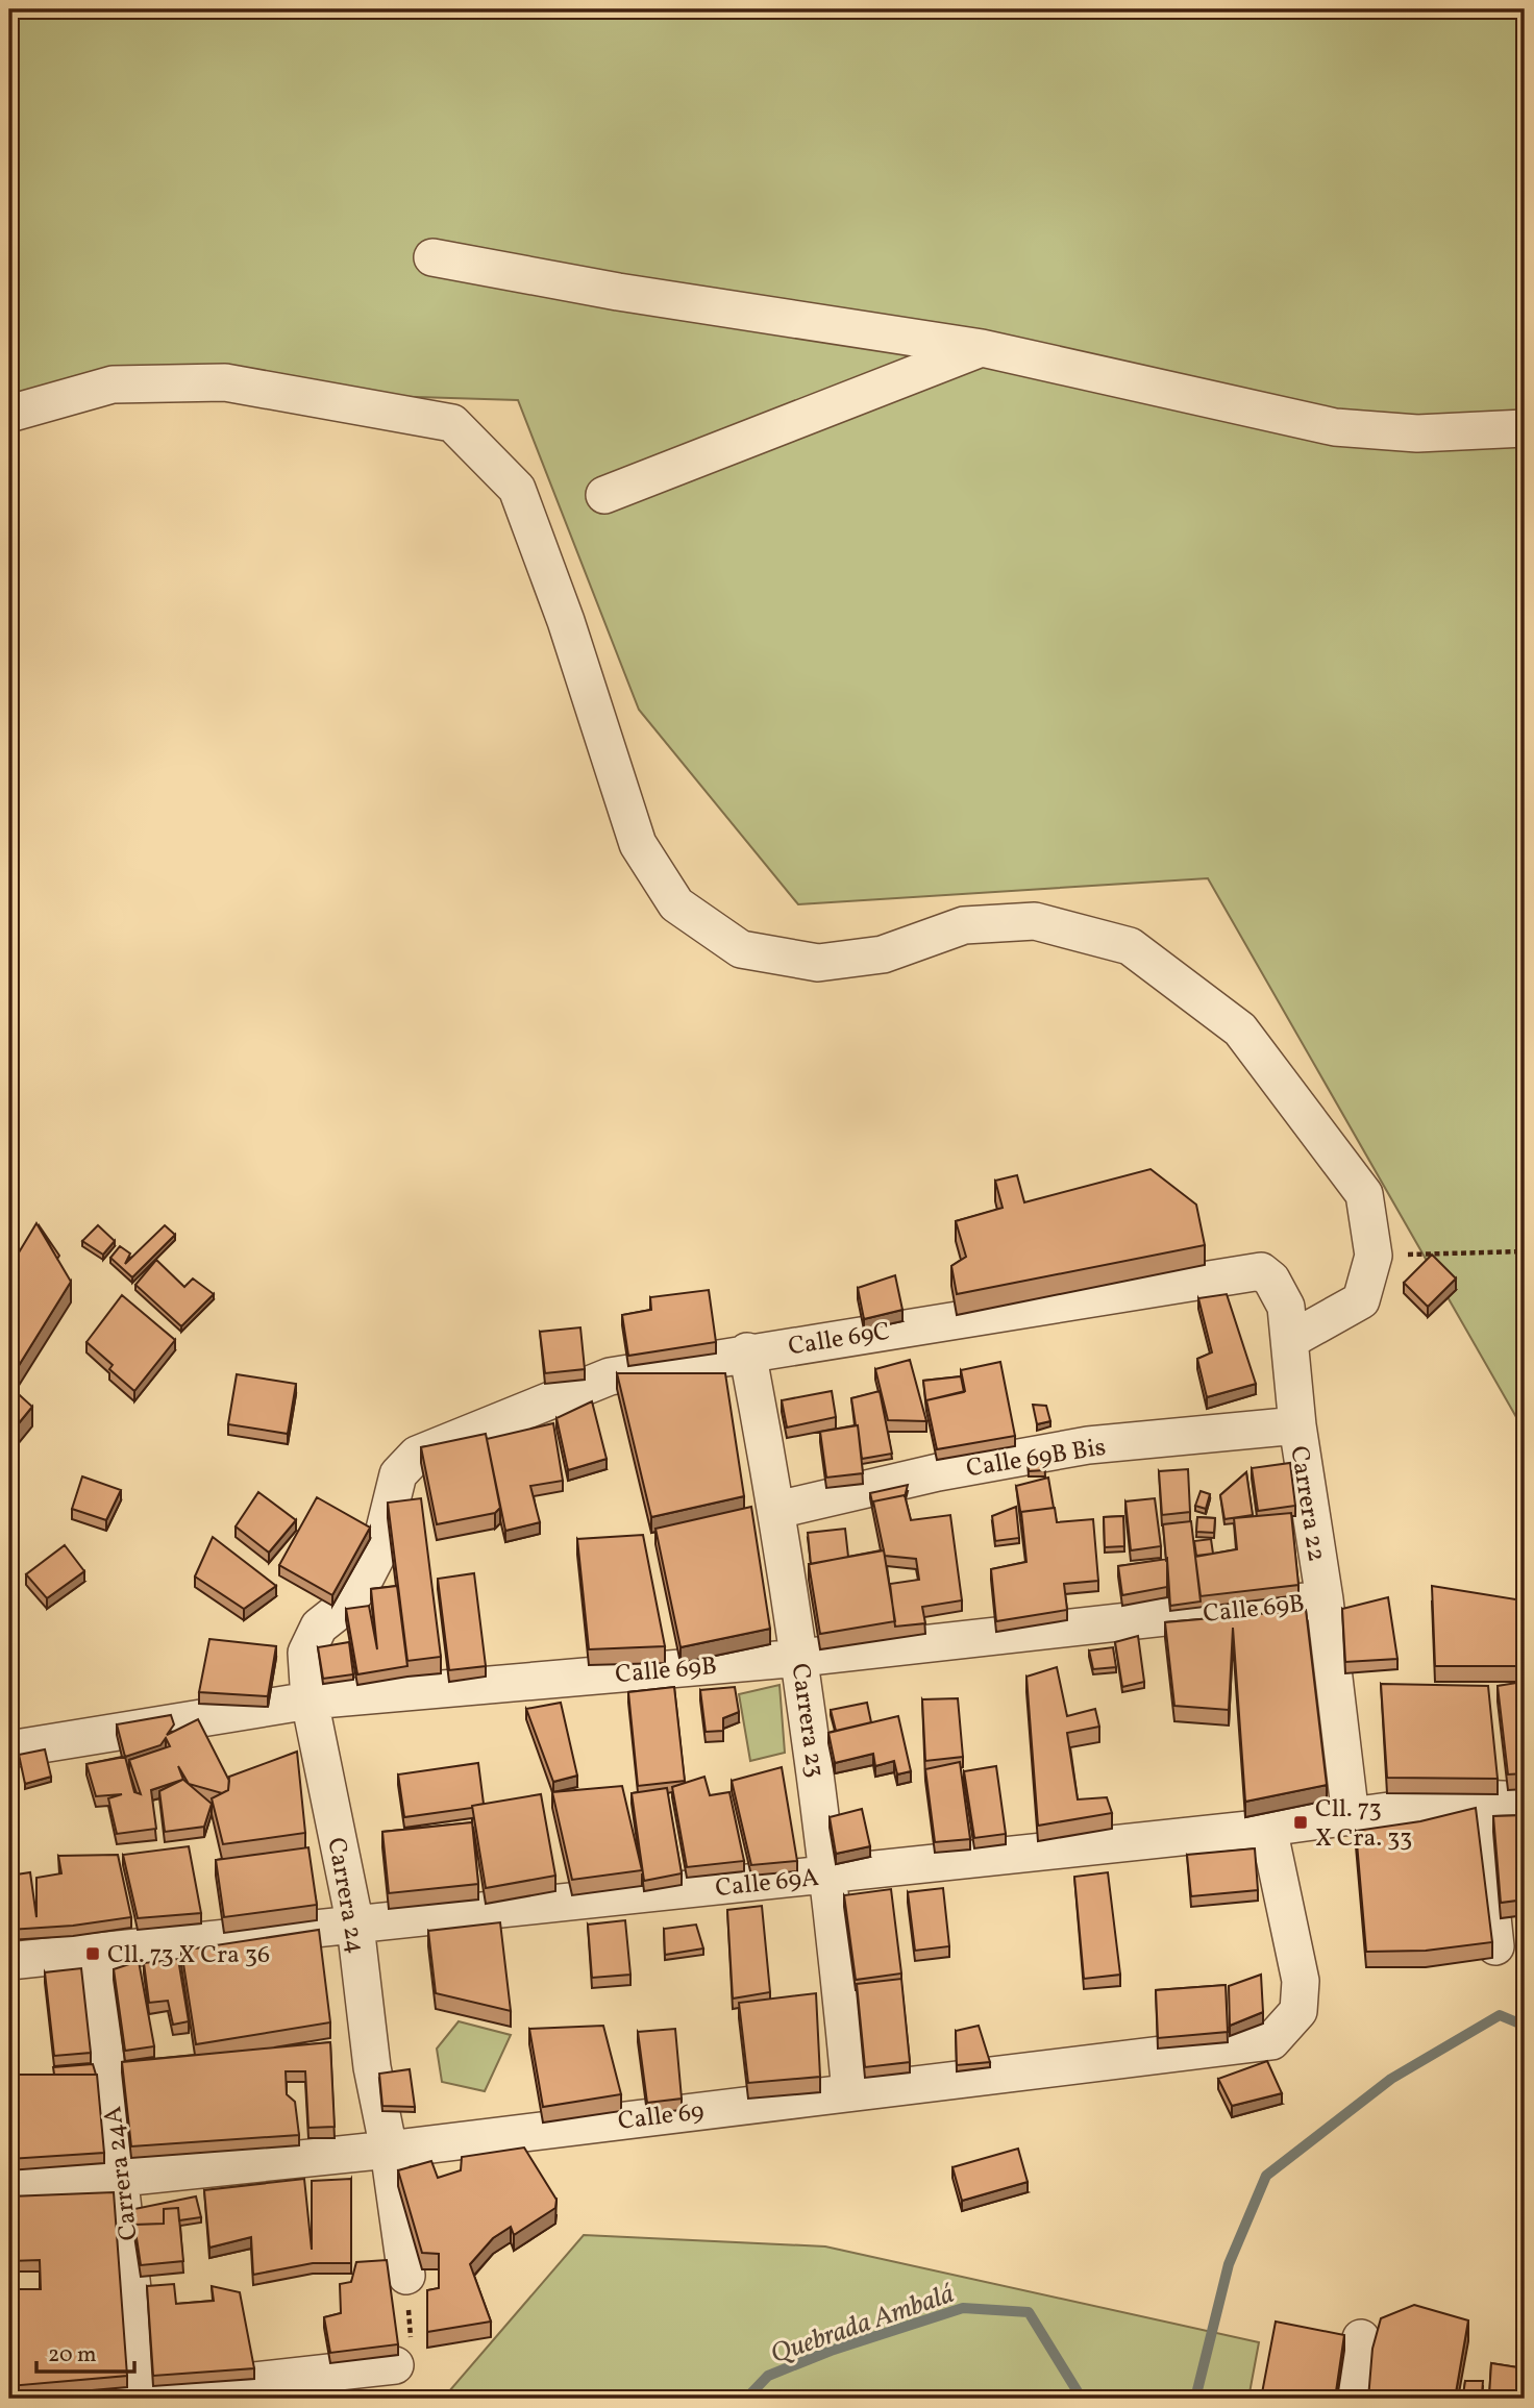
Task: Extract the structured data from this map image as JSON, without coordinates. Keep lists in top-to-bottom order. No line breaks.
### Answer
{"streets":{"street":["Calle 69C","Calle 69B Bis","Carrera 22","Calle 69B","Carrera 23","Calle 69A","Carrera 24","Calle 69","Carrera 24A"]},"crossings":[["Calle 69C","Carrera 22"],["Calle 69C","Carrera 23"],["Calle 69C","Carrera 24"],["Calle 69B Bis","Carrera 22"],["Calle 69B Bis","Carrera 23"],["Carrera 22","Calle 69B"],["Carrera 22","Calle 69A"],["Calle 69B","Carrera 23"],["Calle 69B","Carrera 24"],["Carrera 23","Calle 69A"],["Carrera 23","Calle 69"],["Calle 69A","Carrera 24"],["Calle 69A","Calle 69"],["Calle 69A","Carrera 24A"],["Carrera 24","Calle 69"],["Calle 69","Carrera 24A"]],"water":["Quebrada Ambalá"],"places":{"transit":["Cll. 73 X Cra. 33","Cll. 73 X Cra 36"]},"scale_bar":"20 m"}
